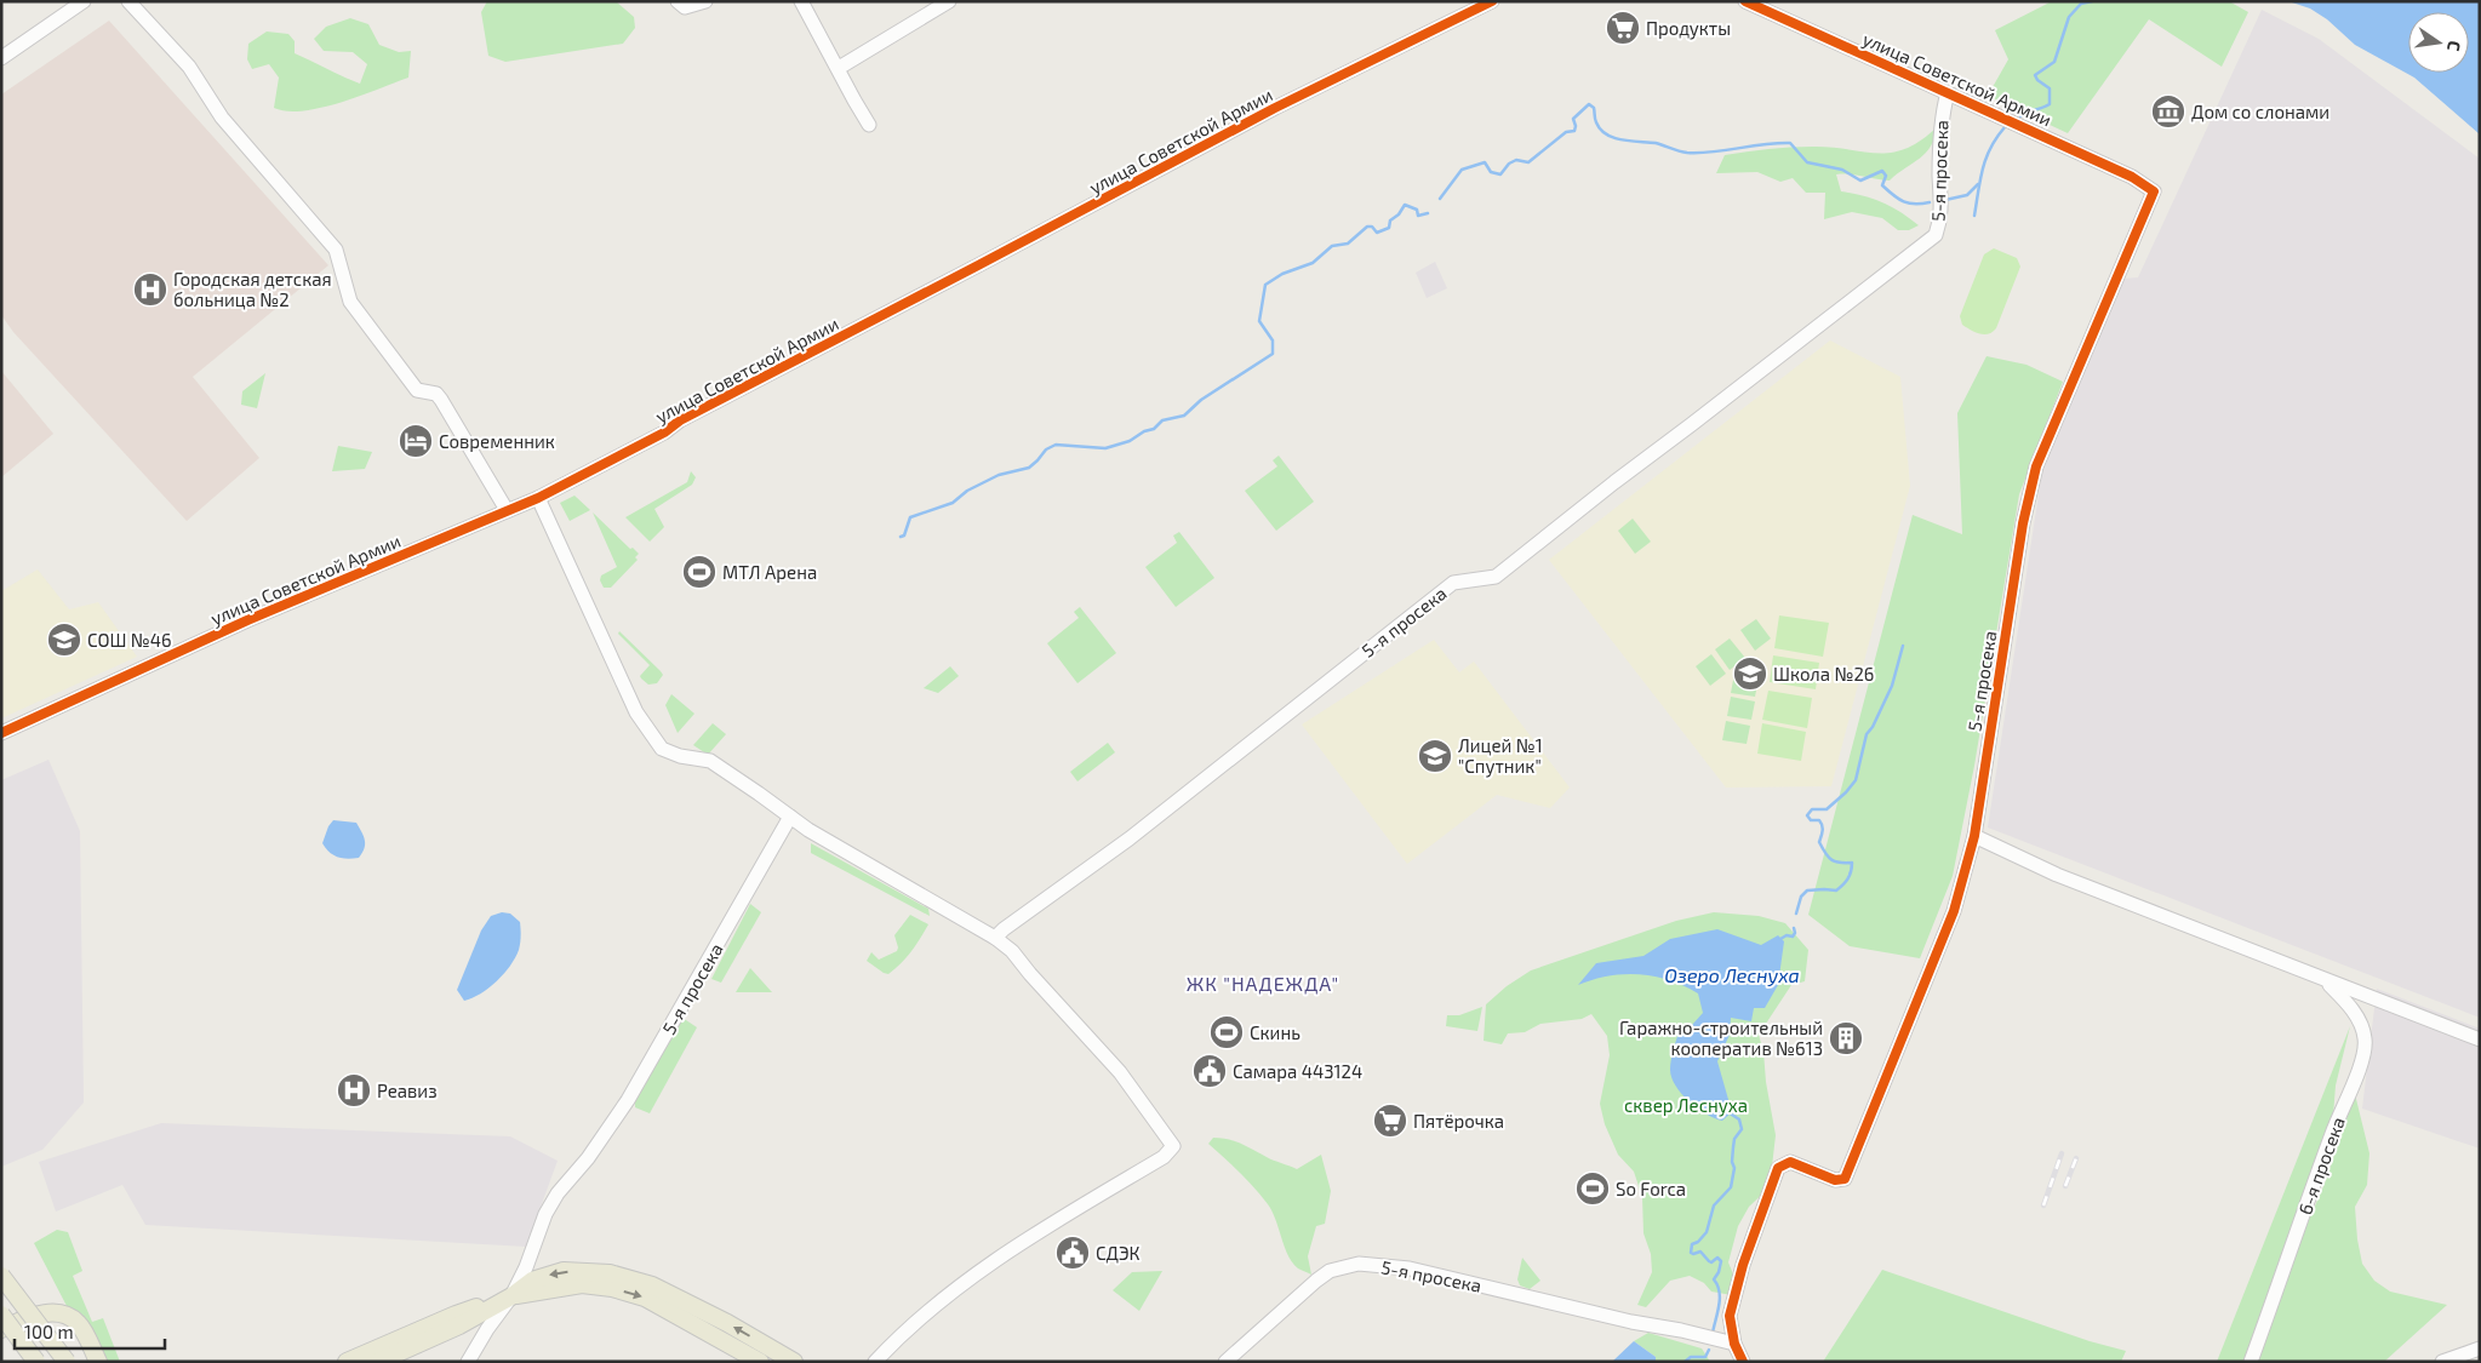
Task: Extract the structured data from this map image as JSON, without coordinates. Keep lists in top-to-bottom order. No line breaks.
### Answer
{"streets":{"street":["улица Советской Армии","5-я просека","6-я просека"]},"crossings":[["улица Советской Армии","5-я просека"]],"districts":["ЖК \"НАДЕЖДА\""],"water":["Озеро Леснуха"],"parks":["сквер Леснуха"],"places":{"supermarket":["Продукты","Пятёрочка"],"museum":["Дом со слонами"],"hospital":["Городская детская больница №2","Реавиз"],"hotel":["Современник"],"sports":["МТЛ Арена","Скинь","So Forca"],"school or university":["СОШ №46","Школа №26","Лицей №1 \"Спутник\""],"building":["Гаражно-строительный кооператив №613"],"public building":["Самара 443124","СДЭК"]},"scale_bar":"100 m","north":"right"}
